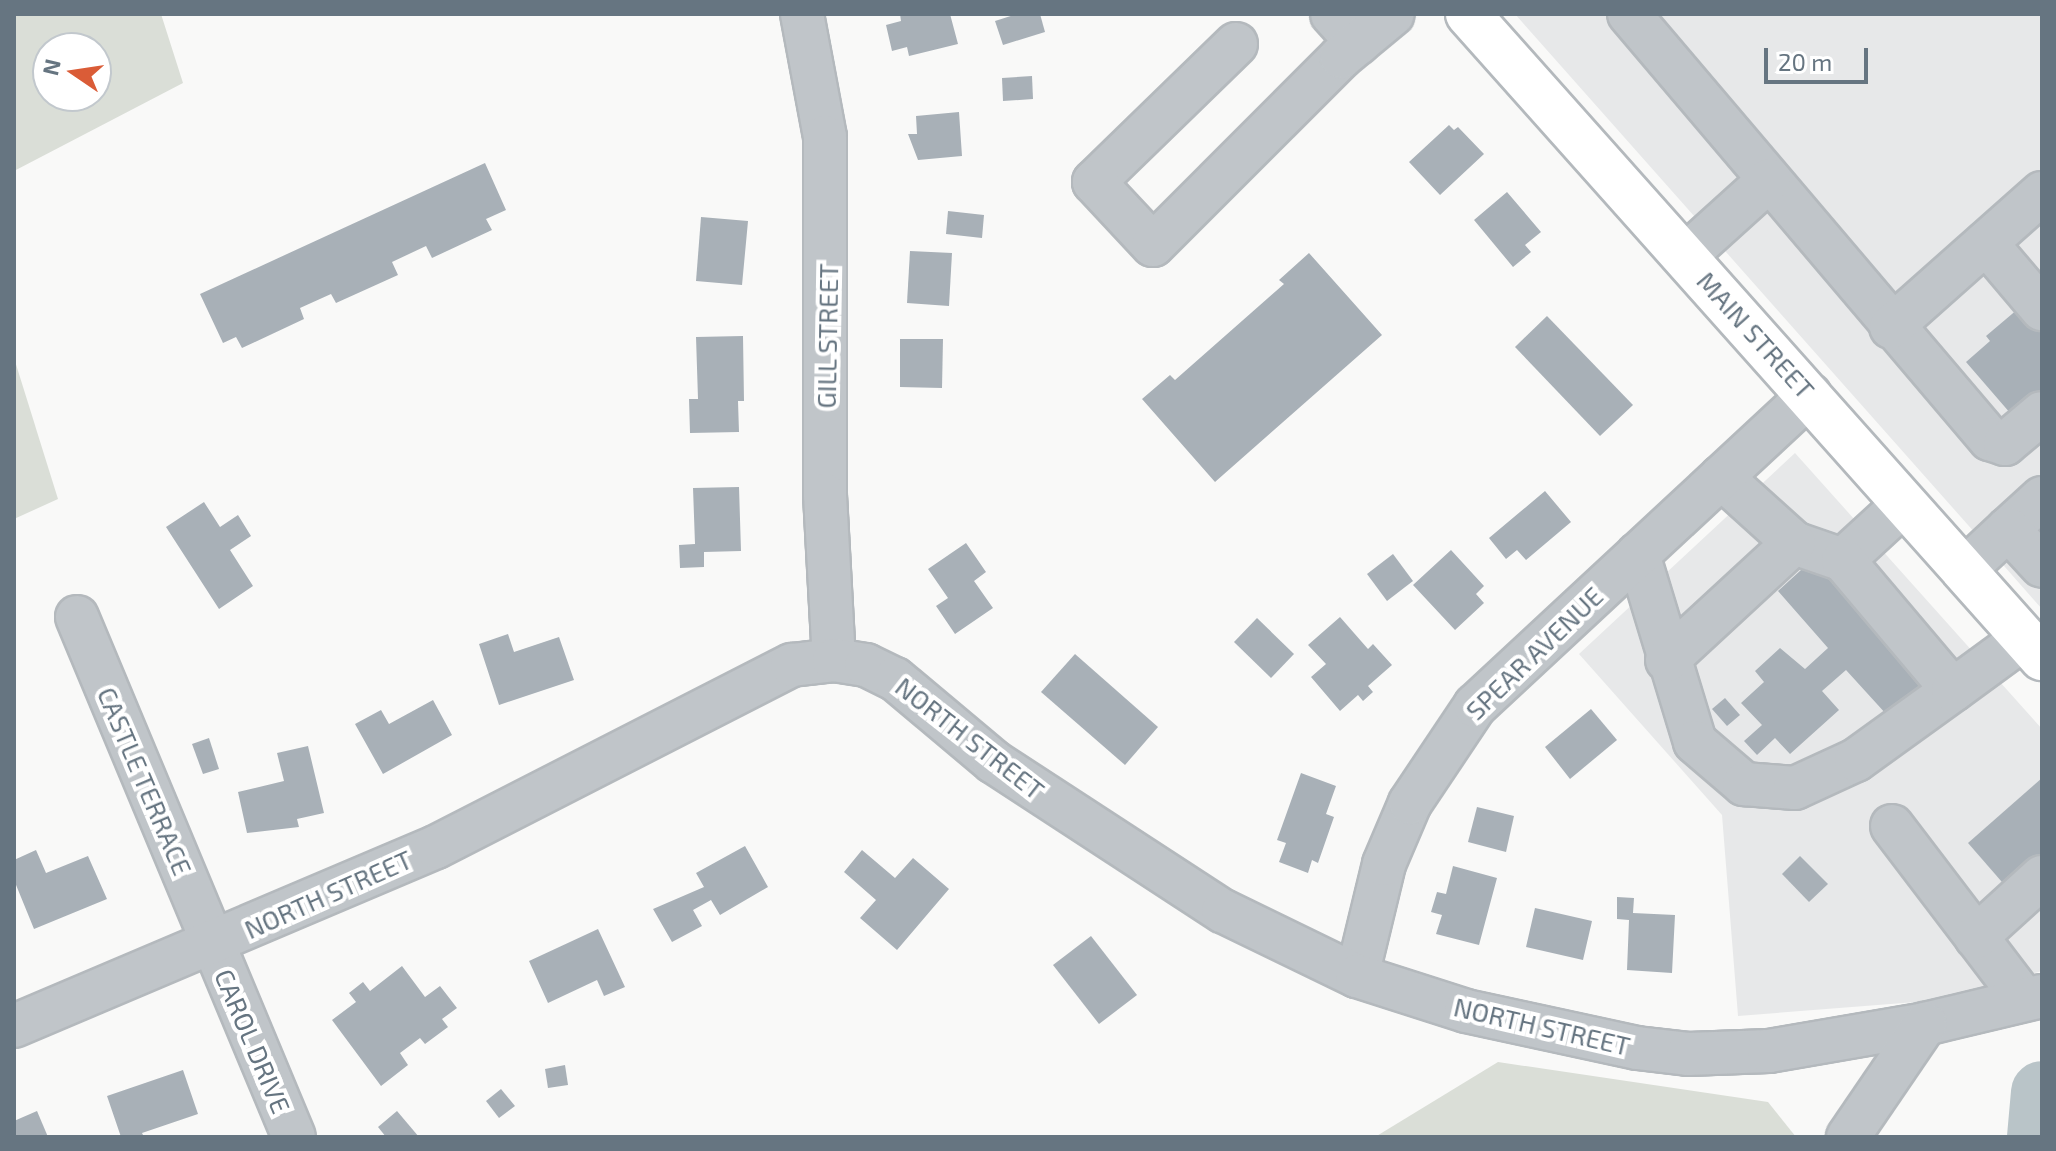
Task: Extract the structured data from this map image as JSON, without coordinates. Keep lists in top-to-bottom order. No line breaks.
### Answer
{"streets":{"main road":["MAIN STREET"],"street":["GILL STREET","SPEAR AVENUE","NORTH STREET","CASTLE TERRACE","CAROL DRIVE"]},"crossings":[["MAIN STREET","SPEAR AVENUE"],["GILL STREET","NORTH STREET"],["SPEAR AVENUE","NORTH STREET"],["NORTH STREET","CASTLE TERRACE"],["NORTH STREET","CAROL DRIVE"],["CASTLE TERRACE","CAROL DRIVE"]],"scale_bar":"20 m","north":"left"}
